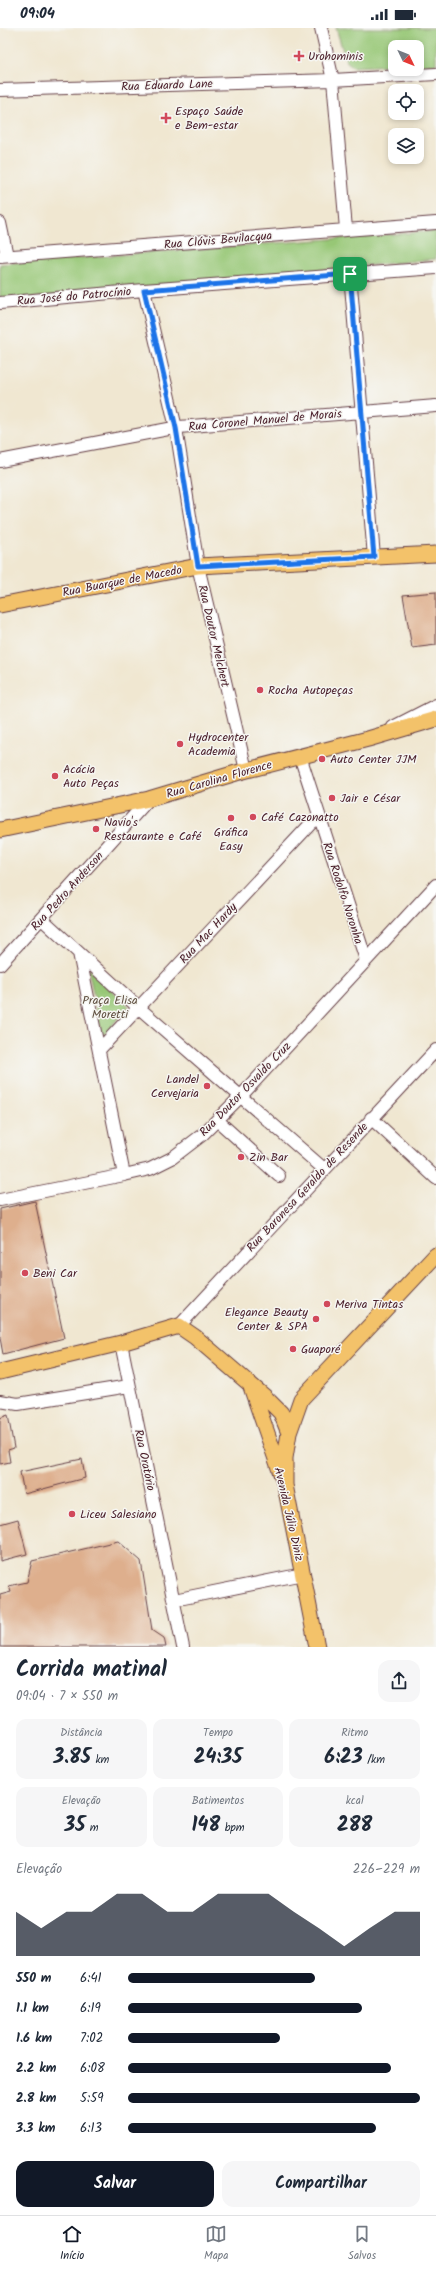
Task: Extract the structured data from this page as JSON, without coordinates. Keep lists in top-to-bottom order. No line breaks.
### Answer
{"streets":{"main road":["Rua Buarque de Macedo","Rua Carolina Florence","Avenida Júlio Diniz"],"street":["Rua Eduardo Lane","Rua Clóvis Bevilacqua","Rua José do Patrocínio","Rua Coronel Manuel de Morais","Rua Doutor Melchert","Rua Pedro Anderson","Rua Rodolfo Noronha","Rua Mac Hardy","Rua Doutor Osvaldo Cruz","Rua Baronesa Geraldo de Resende","Rua Oratório"]},"crossings":[["Rua José do Patrocínio","Rua Doutor Melchert"],["Rua Coronel Manuel de Morais","Rua Doutor Melchert"],["Rua Buarque de Macedo","Rua Doutor Melchert"],["Rua Doutor Melchert","Rua Carolina Florence"],["Rua Carolina Florence","Rua Pedro Anderson"],["Rua Carolina Florence","Rua Rodolfo Noronha"],["Rua Rodolfo Noronha","Rua Mac Hardy"],["Rua Rodolfo Noronha","Rua Doutor Osvaldo Cruz"]],"parks":["Praça Elisa Moretti"],"places":{"health":["Urohominis","Espaço Saúde e Bem-estar"],"other":["Rocha Autopeças","Hydrocenter Academia","Auto Center JJM","Acácia Auto Peças","Jair e César","Café Cazonatto","Gráfica Easy","Navio's Restaurante e Café","Landel Cervejaria","Zin Bar","Beni Car","Meriva Tintas","Elegance Beauty Center & SPA","Guaporé","Liceu Salesiano"]},"north":"bottom right","page":{"status":"09:04","heading":["Corrida matinal","09:04 · 7 × 550 m"],"stats":[["Distância","3.85 km"],["Tempo","24:35"],["Ritmo","6:23 /km"],["Elevação","35 m"],["Batimentos","148 bpm"],["kcal","288"]],"chart":["Elevação","226–229 m"],"list":[{"name":"550 m","note":"6:41"},{"name":"1.1 km","note":"6:19"},{"name":"1.6 km","note":"7:02"},{"name":"2.2 km","note":"6:08"},{"name":"2.8 km","note":"5:59"},{"name":"3.3 km","note":"6:13"}],"buttons":["Salvar","Compartilhar"],"tabs":["Início","Mapa","Salvos"]}}
